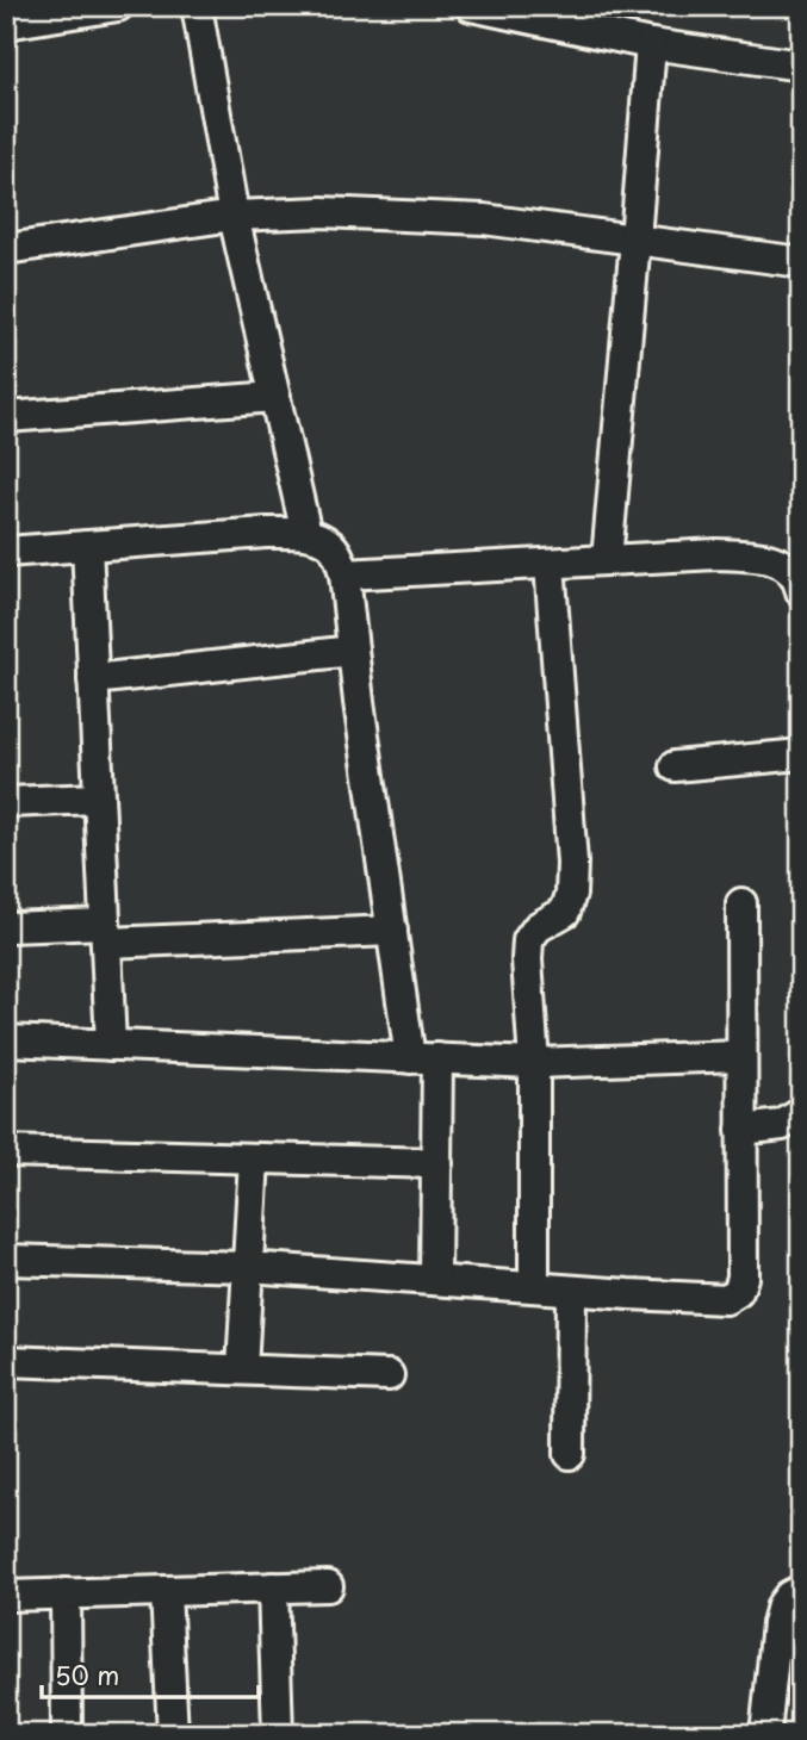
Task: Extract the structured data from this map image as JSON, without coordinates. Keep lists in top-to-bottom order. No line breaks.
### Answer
{"scale_bar":"50 m"}
